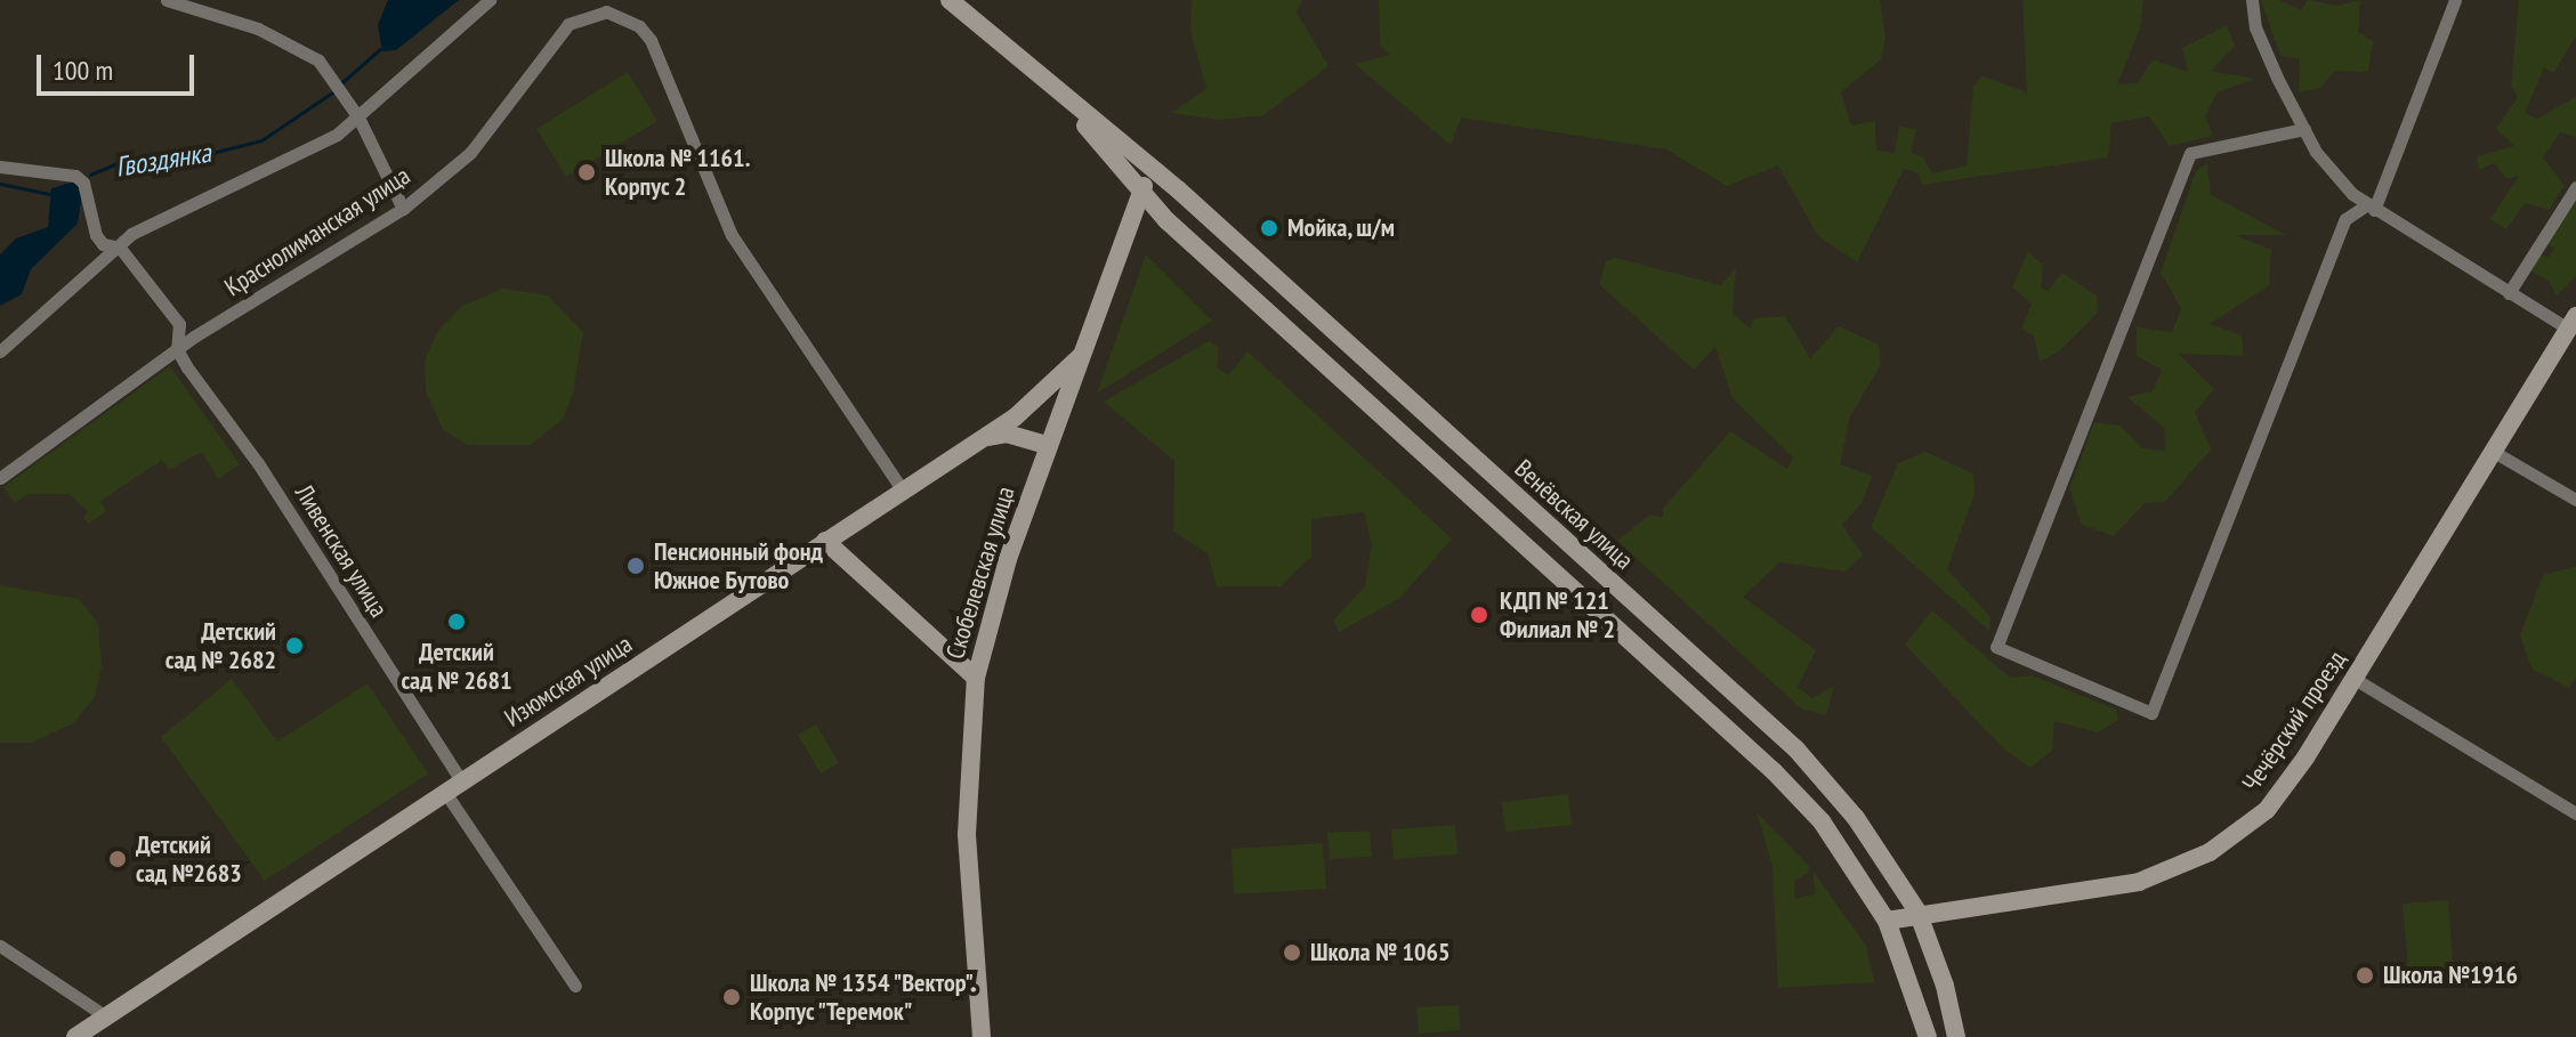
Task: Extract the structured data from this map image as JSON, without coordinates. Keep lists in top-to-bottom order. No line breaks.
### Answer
{"streets":{"street":["Краснолиманская улица","Венёвская улица","Ливенская улица","Скобелевская улица","Изюмская улица","Чечёрский проезд"]},"crossings":[["Краснолиманская улица","Ливенская улица"],["Краснолиманская улица","Изюмская улица"],["Венёвская улица","Скобелевская улица"],["Венёвская улица","Чечёрский проезд"],["Ливенская улица","Изюмская улица"],["Скобелевская улица","Изюмская улица"]],"water":["Гвоздянка"],"places":["Школа № 1161. Корпус 2","Мойка, ш/м","Пенсионный фонд Южное Бутово","КДП № 121 Филиал № 2","Детский сад № 2681","Детский сад № 2682","Детский сад №2683","Школа № 1065","Школа №1916","Школа № 1354 \"Вектор\". Корпус \"Теремок\""],"scale_bar":"100 m"}
